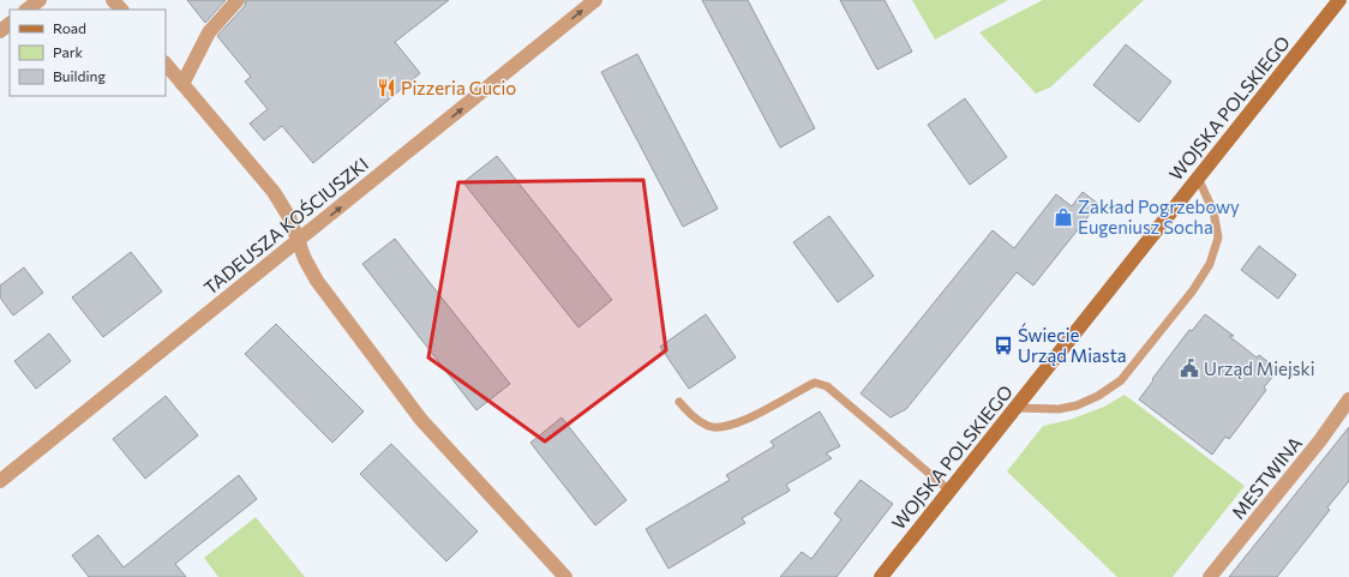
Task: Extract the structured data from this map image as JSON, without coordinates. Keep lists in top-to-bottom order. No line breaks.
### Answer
{"streets":{"street":["WOJSKA POLSKIEGO","TADEUSZA KOŚCIUSZKI","MESTWINA"]},"one_way":["TADEUSZA KOŚCIUSZKI"],"places":{"restaurant":["Pizzeria Gucio"],"shop":["Zakład Pogrzebowy Eugeniusz Socha"],"bus stop":["Świecie Urząd Miasta"],"public building":["Urząd Miejski"]},"legend":["Road","Park","Building"]}
